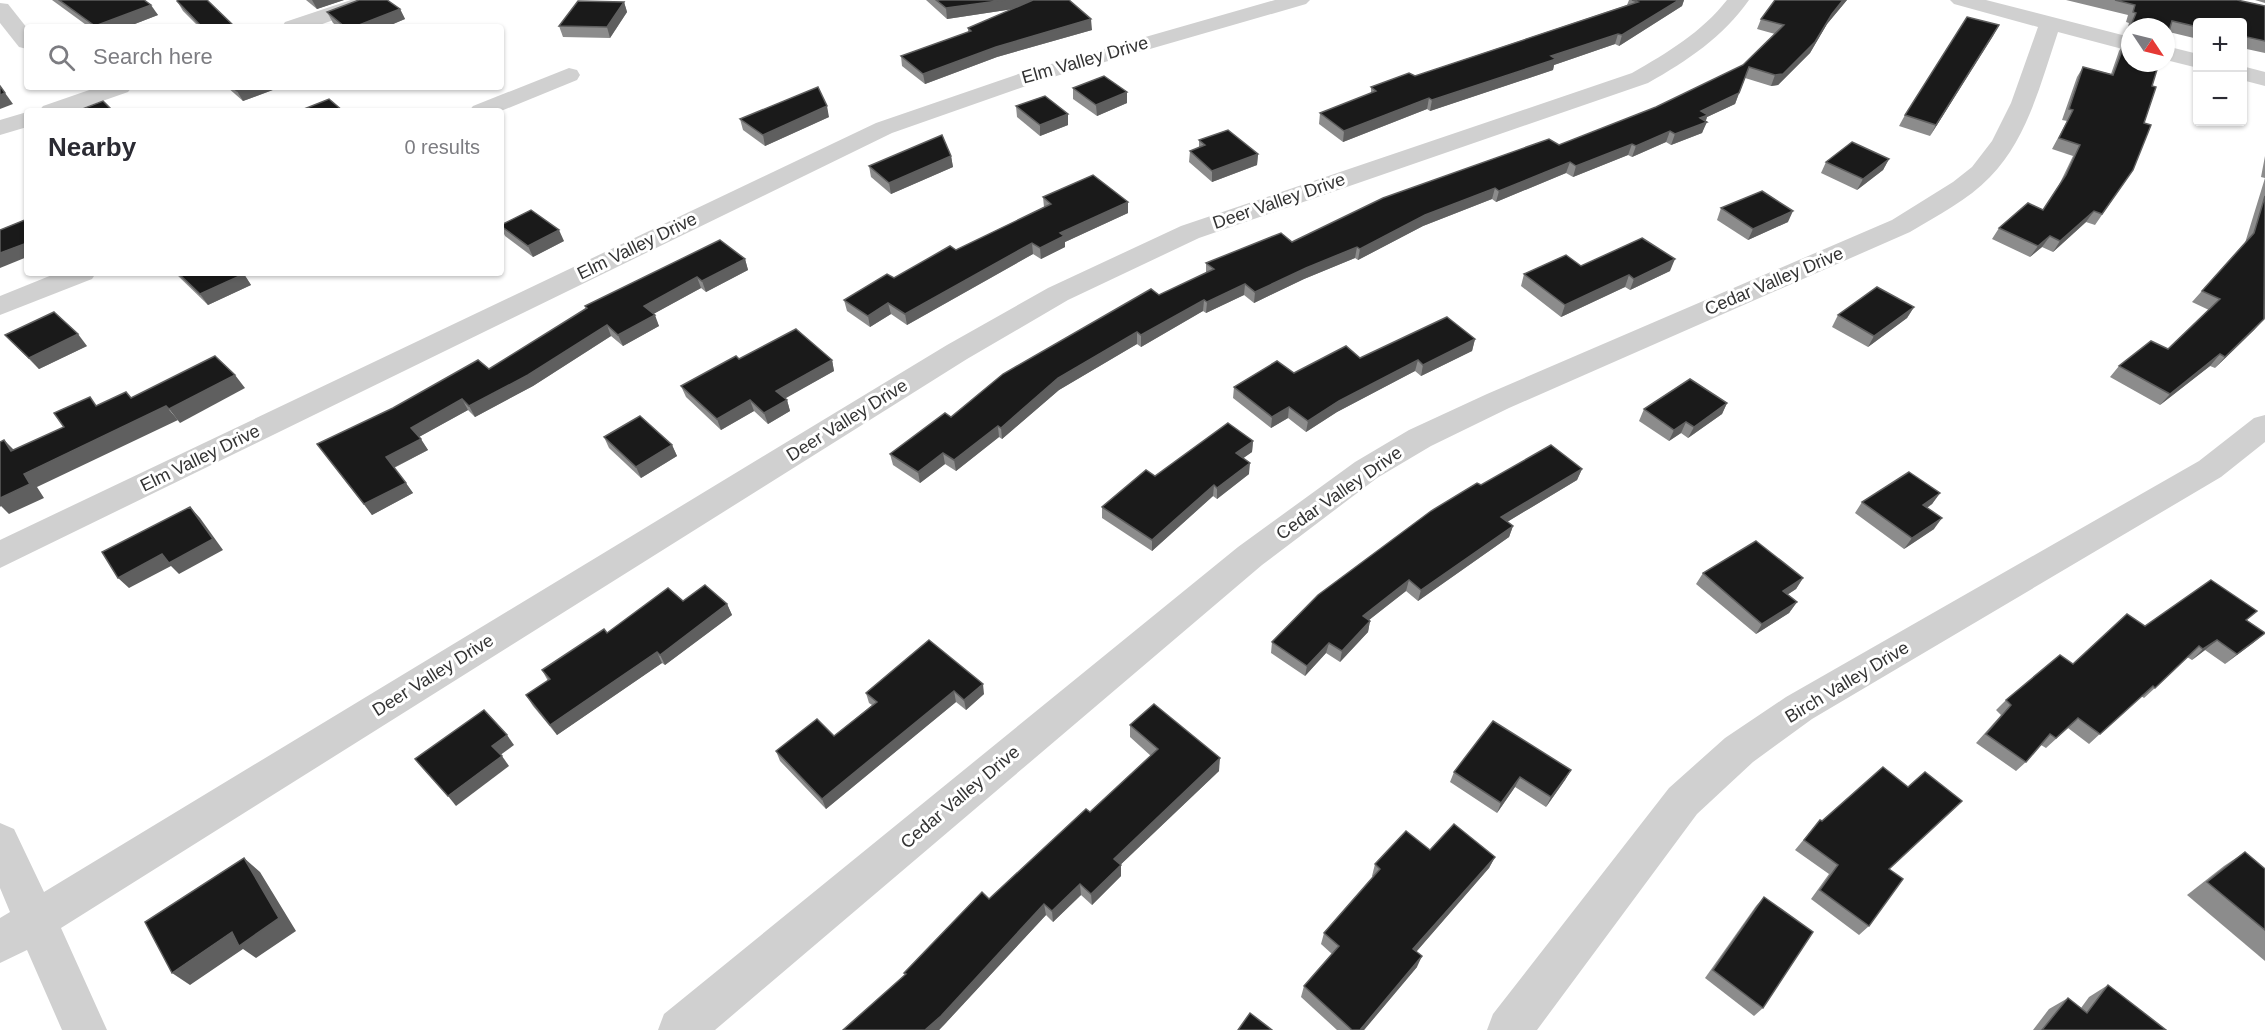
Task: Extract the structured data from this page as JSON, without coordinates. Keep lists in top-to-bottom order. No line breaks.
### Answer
{"streets":{"street":["Elm Valley Drive","Deer Valley Drive","Cedar Valley Drive","Birch Valley Drive"]},"north":"bottom right","page":{"map_buttons":["+","−"],"search":"Search here","heading":["Nearby","0 results"]}}
